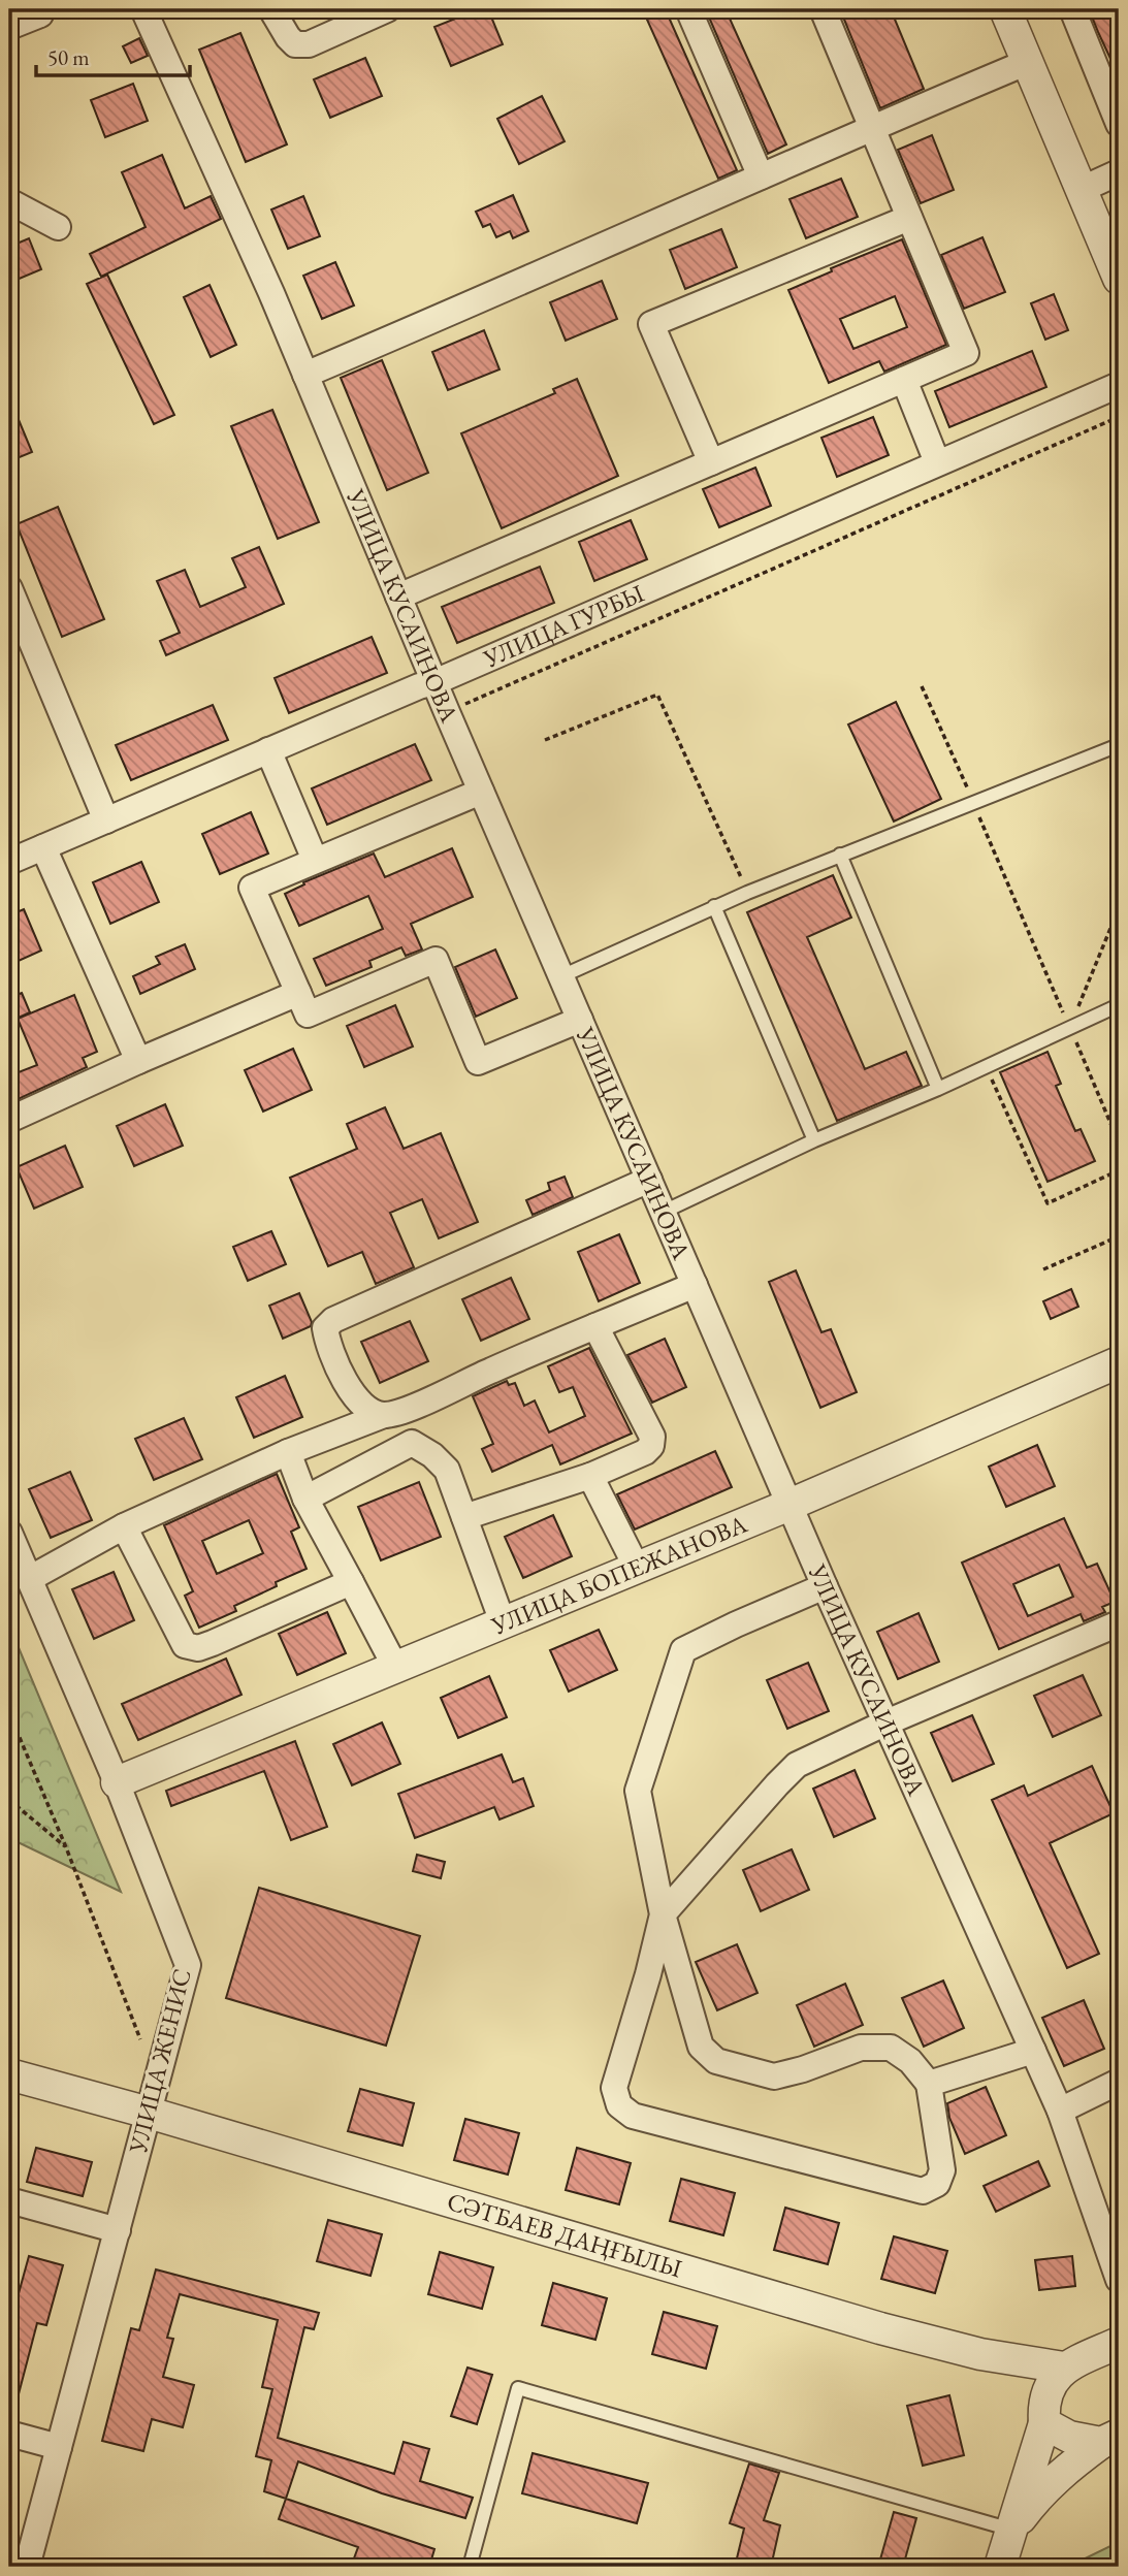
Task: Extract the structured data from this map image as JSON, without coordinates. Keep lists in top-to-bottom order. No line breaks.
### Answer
{"streets":{"street":["УЛИЦА КУСАИНОВА","УЛИЦА ГУРБЫ","УЛИЦА БОПЕЖАНОВА","УЛИЦА ЖЕНИС","СӘТБАЕВ ДАҢҒЫЛЫ"]},"crossings":[["УЛИЦА КУСАИНОВА","УЛИЦА ГУРБЫ"],["УЛИЦА КУСАИНОВА","УЛИЦА БОПЕЖАНОВА"],["УЛИЦА БОПЕЖАНОВА","УЛИЦА ЖЕНИС"],["УЛИЦА ЖЕНИС","СӘТБАЕВ ДАҢҒЫЛЫ"]],"scale_bar":"50 m"}
